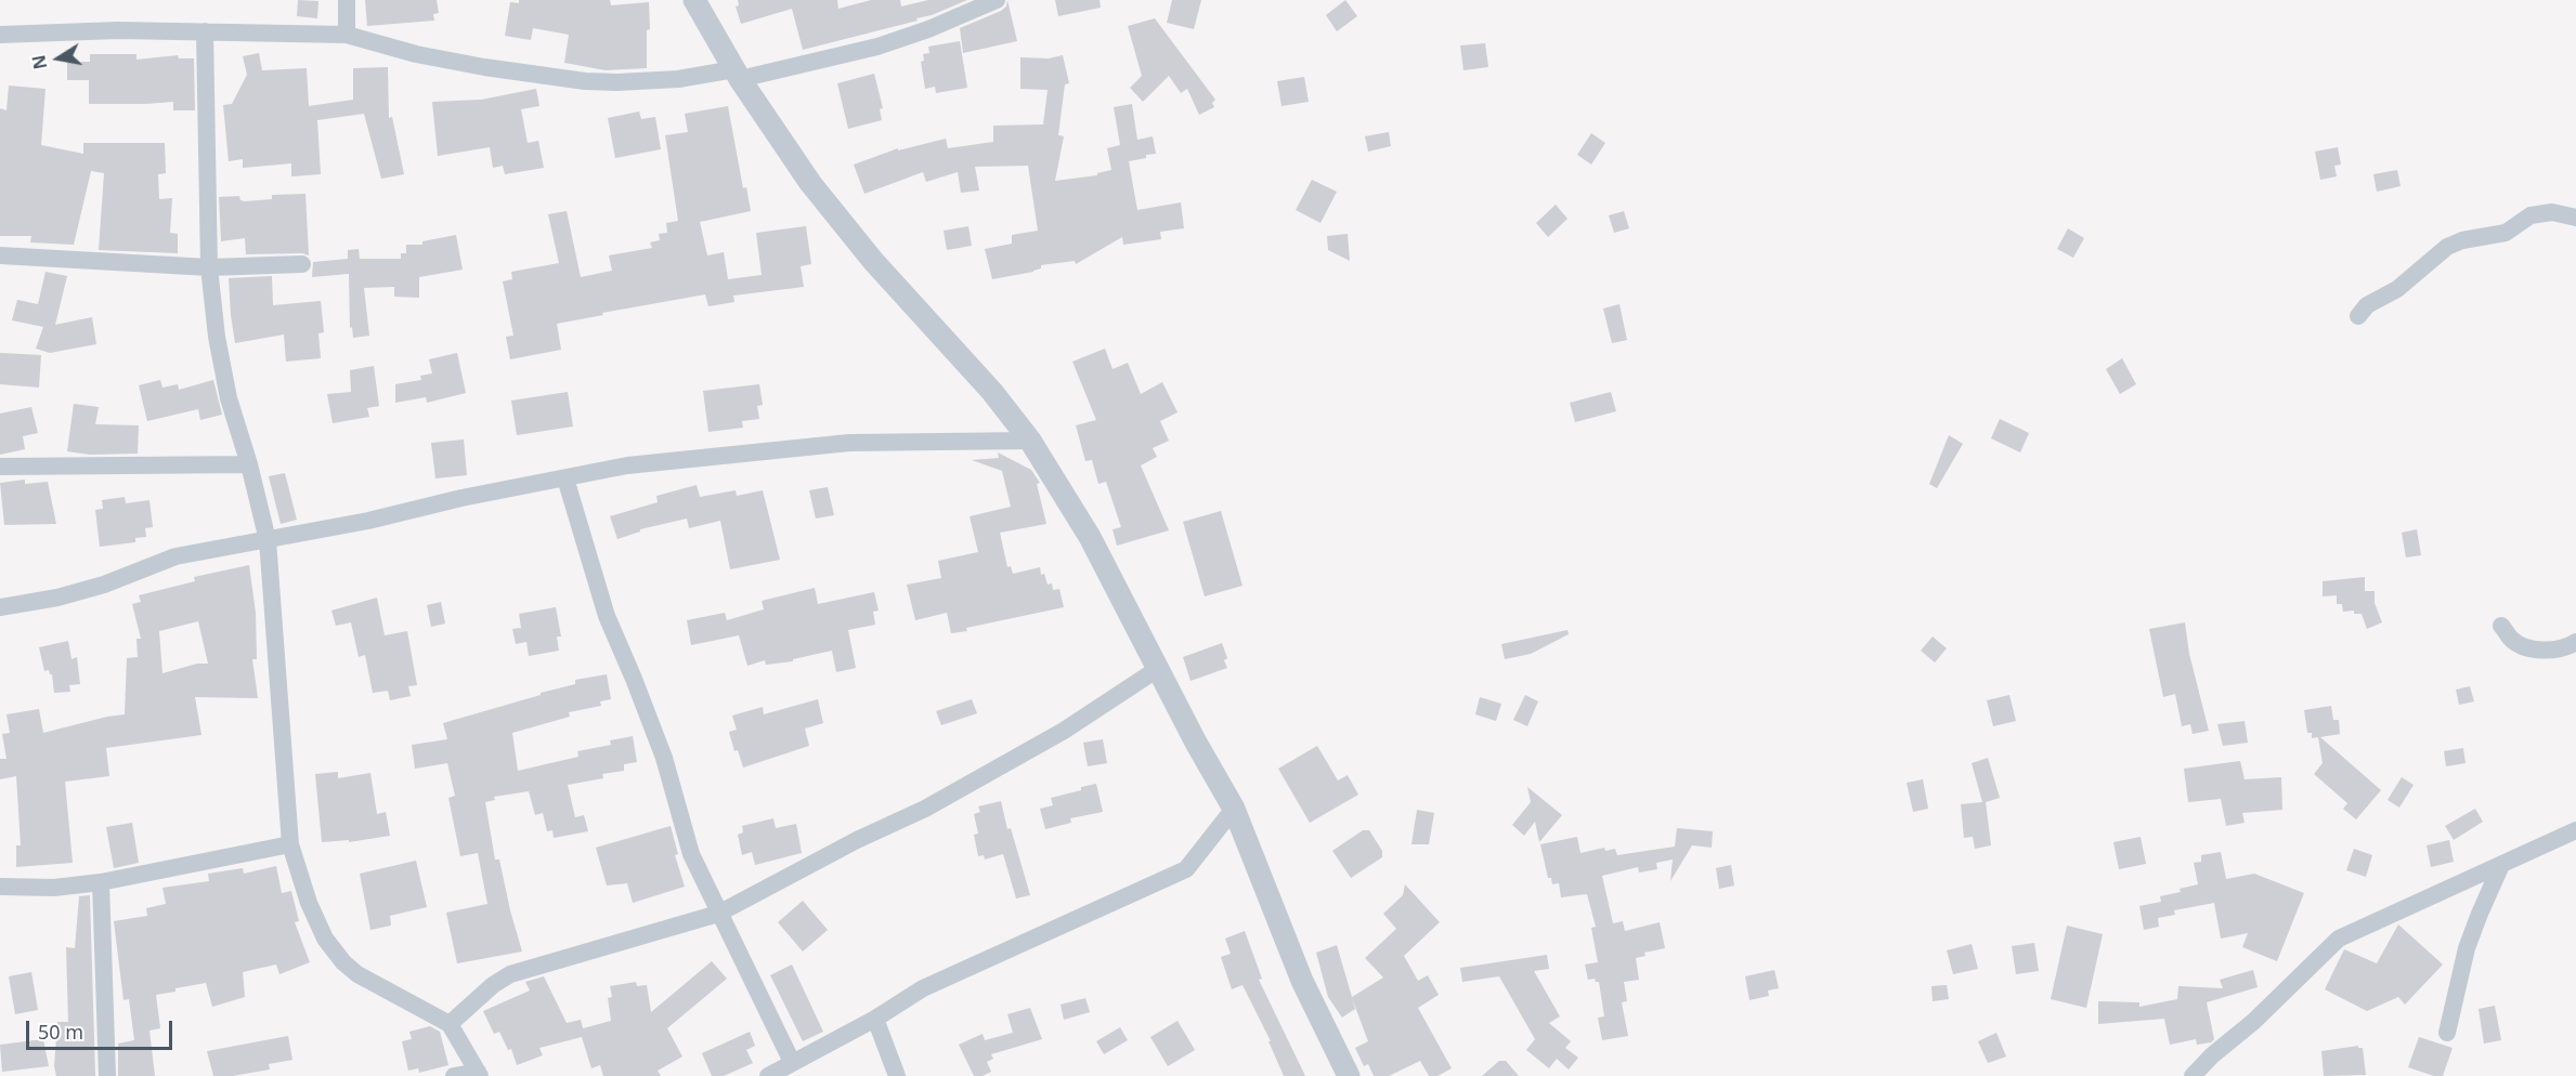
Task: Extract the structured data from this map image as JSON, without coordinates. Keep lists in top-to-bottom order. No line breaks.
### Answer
{"scale_bar":"50 m","north":"left"}
